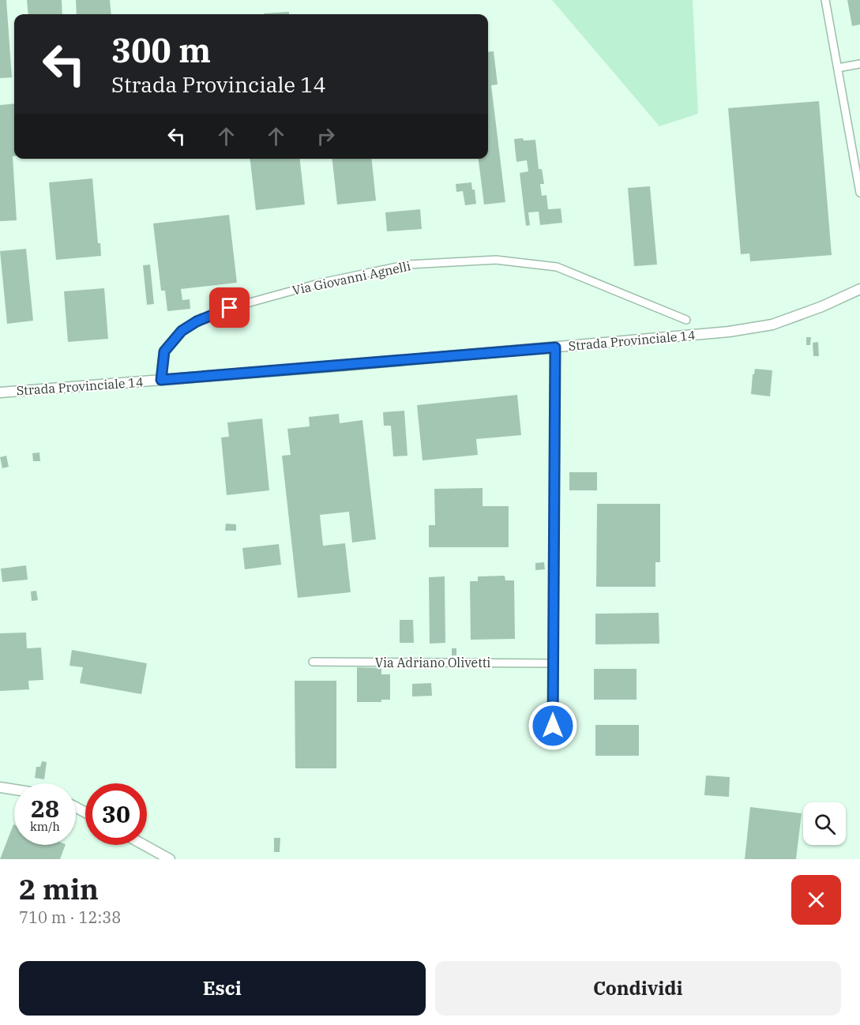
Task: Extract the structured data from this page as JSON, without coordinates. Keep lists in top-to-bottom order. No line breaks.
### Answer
{"streets":{"street":["Via Giovanni Agnelli","Strada Provinciale 14","Via Adriano Olivetti"]},"crossings":[["Via Giovanni Agnelli","Strada Provinciale 14"]],"page":{"turn":["300 m","Strada Provinciale 14"],"speed":"28 km/h","limit":"30","heading":["2 min","710 m · 12:38"],"buttons":["Esci","Condividi"]}}
